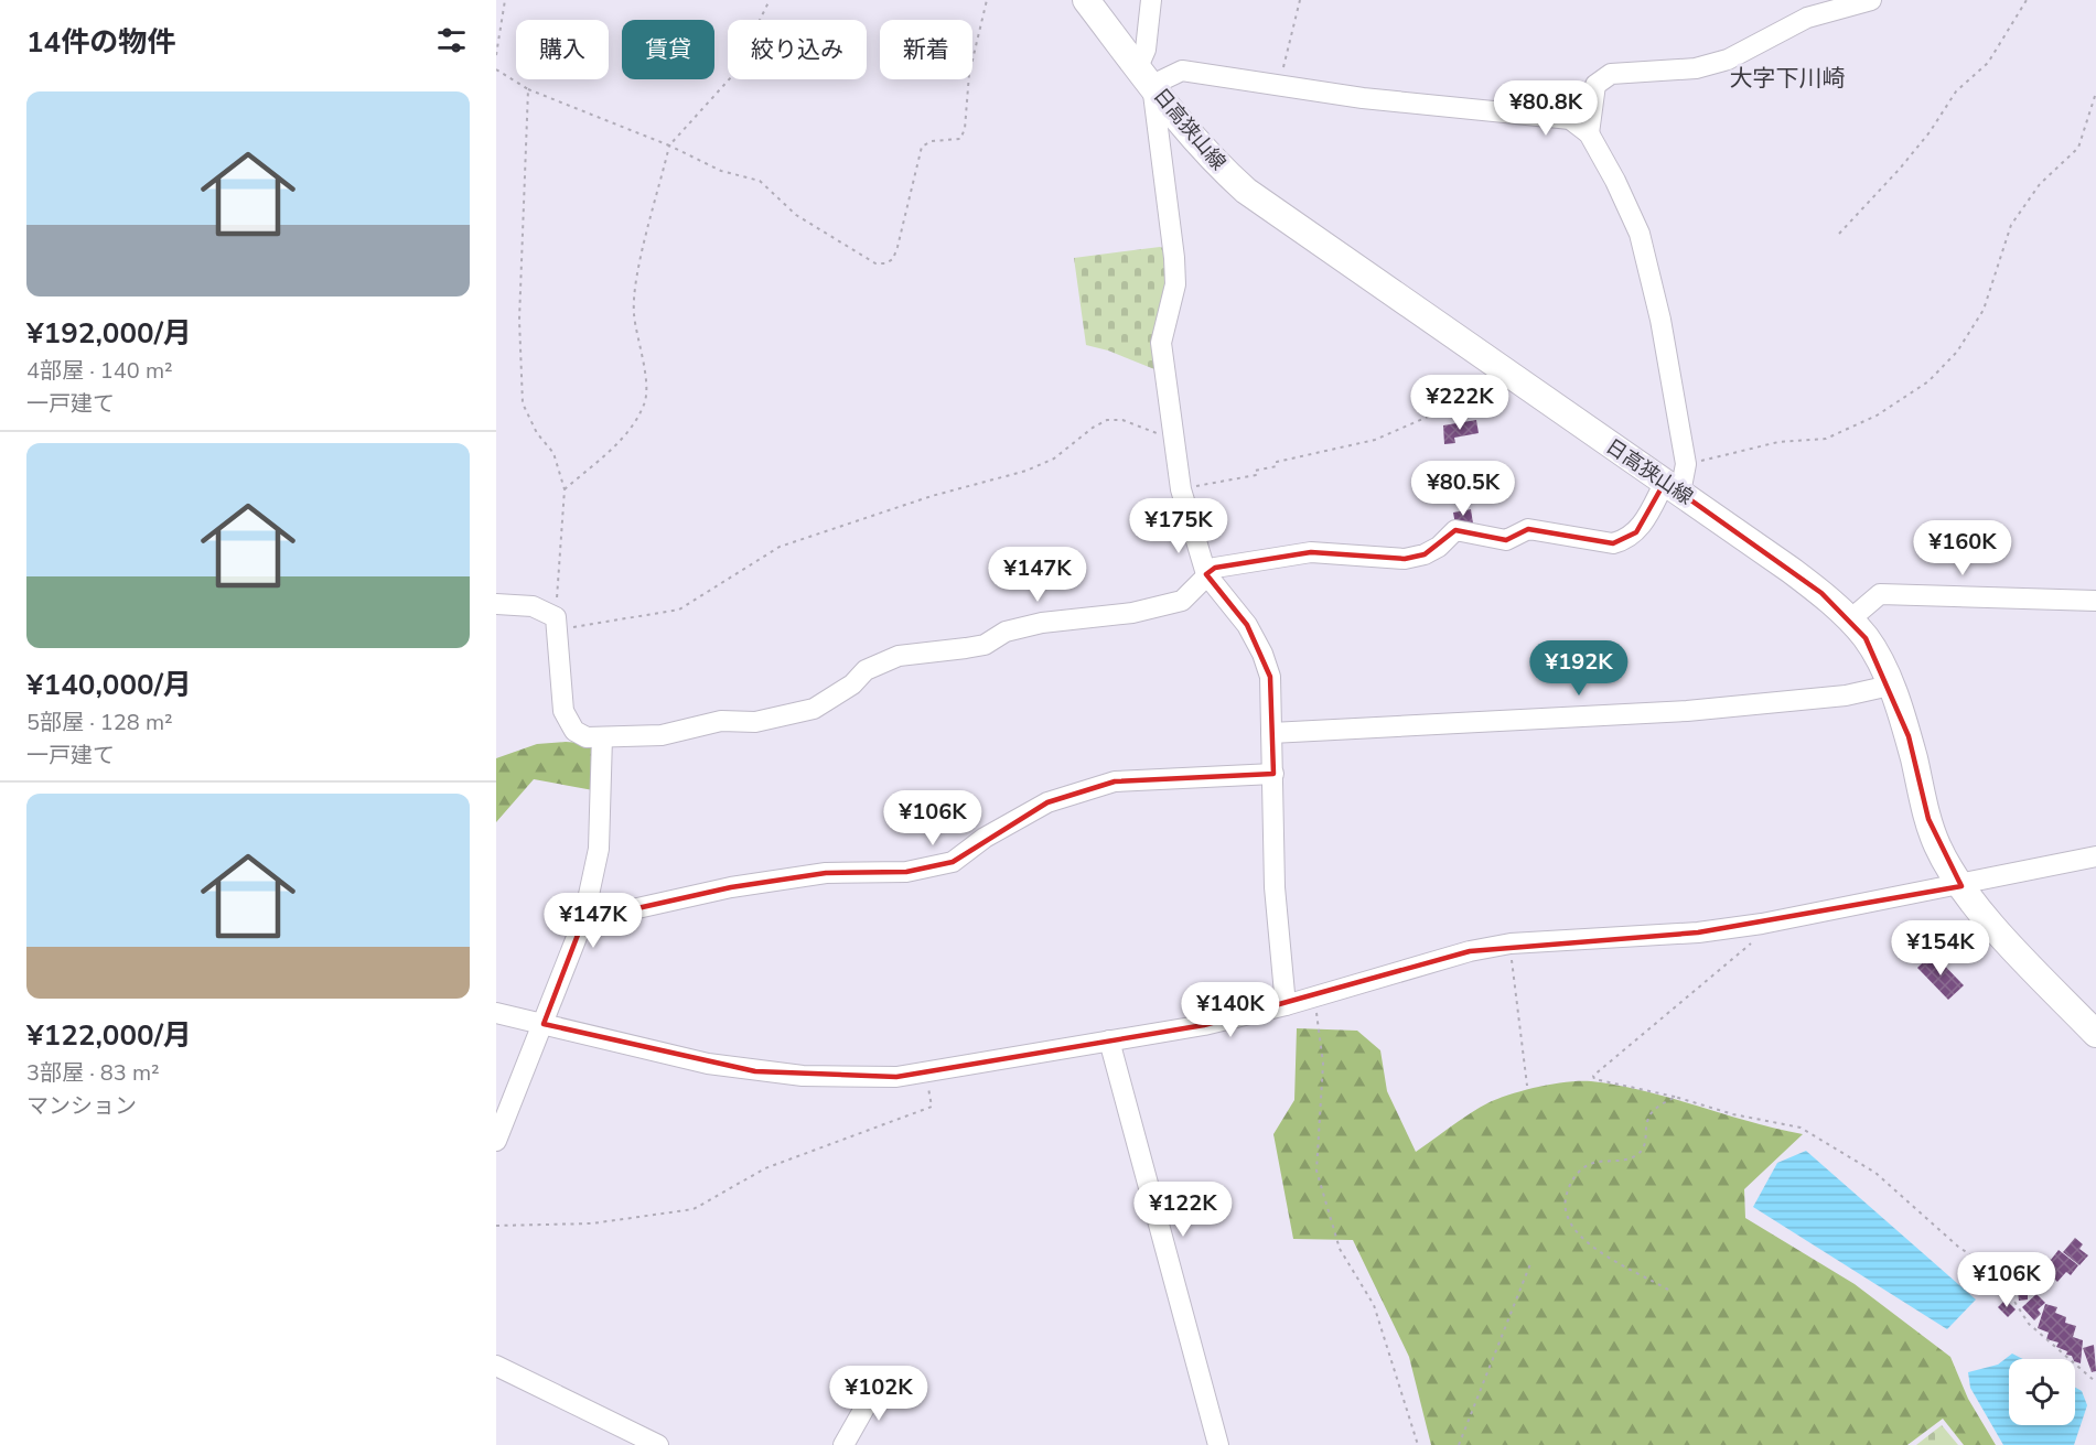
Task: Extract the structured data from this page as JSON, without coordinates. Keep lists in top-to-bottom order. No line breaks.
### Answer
{"streets":{"main road":["日高狭山線"]},"districts":["大字下川崎"],"page":{"heading":"14件の物件","chip":["購入","賃貸","絞り込み","新着"],"list":[{"name":"¥192,000/月","note":"4部屋 · 140 m² · 一戸建て"},{"name":"¥140,000/月","note":"5部屋 · 128 m² · 一戸建て"},{"name":"¥122,000/月","note":"3部屋 · 83 m² · マンション"}],"price":["¥80.8K","¥222K","¥80.5K","¥175K","¥160K","¥147K","¥192K","¥106K","¥147K","¥154K","¥140K","¥122K","¥106K","¥102K"]}}
